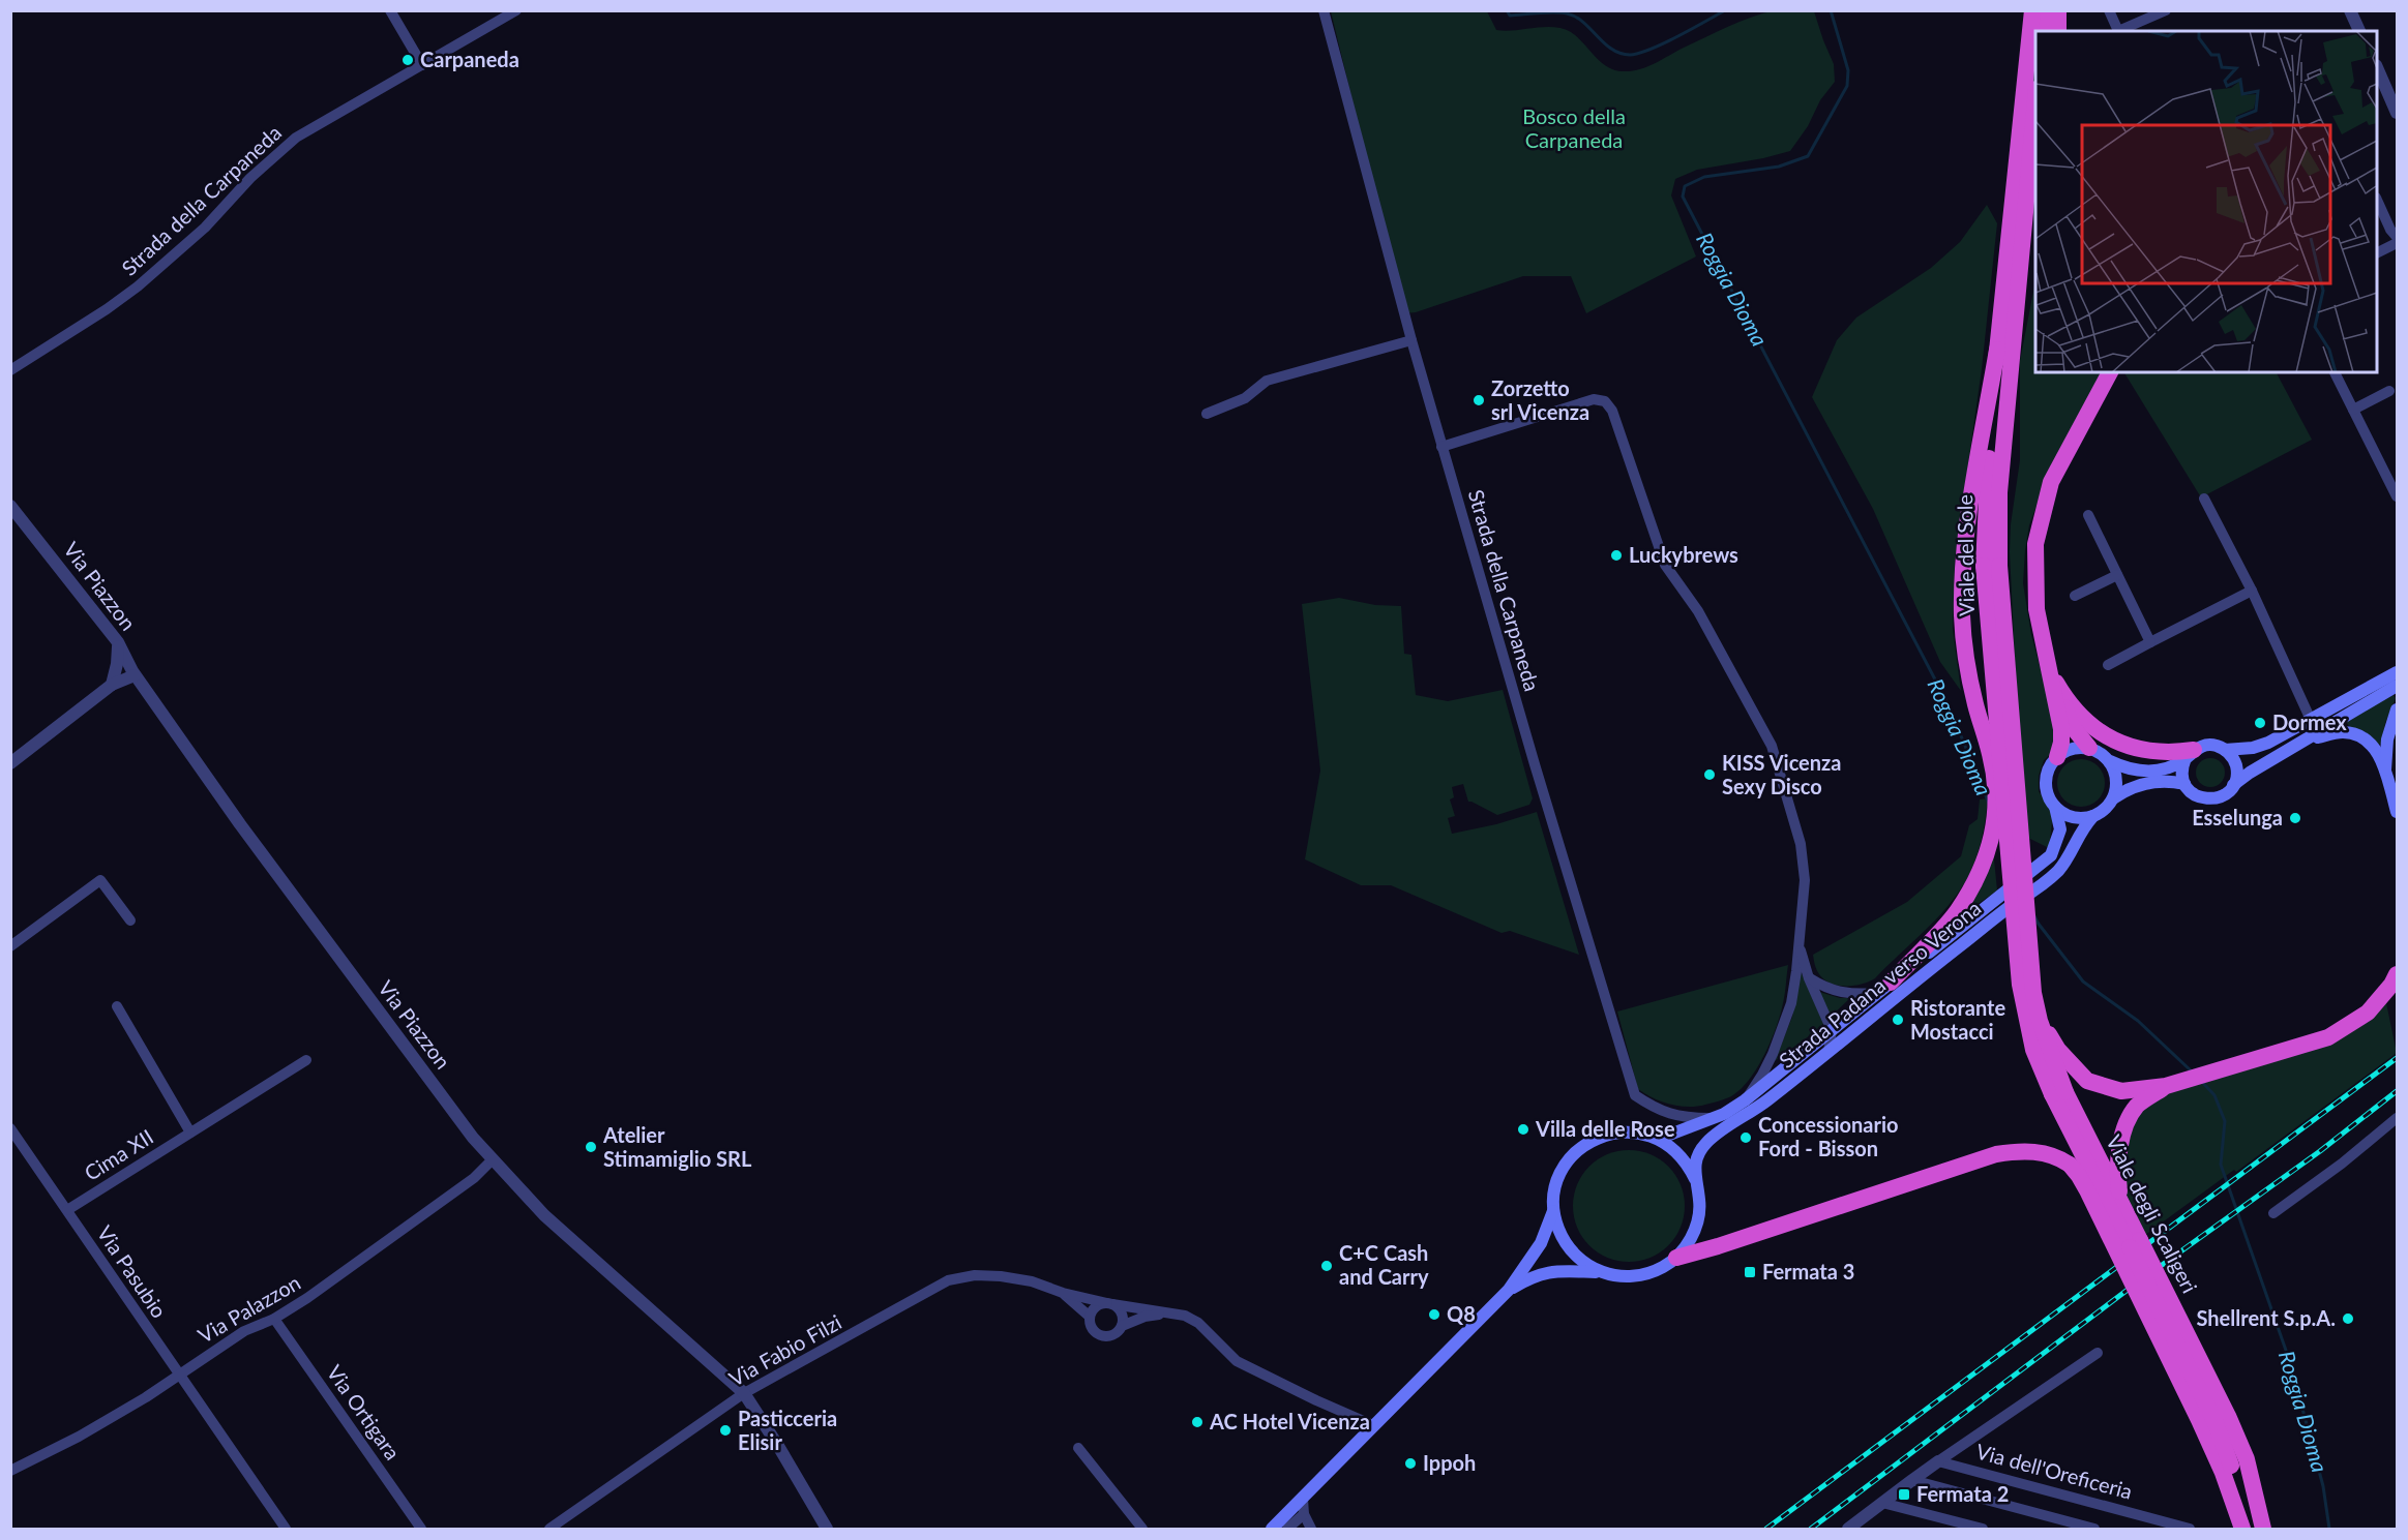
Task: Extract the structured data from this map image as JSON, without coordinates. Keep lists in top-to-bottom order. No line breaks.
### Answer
{"streets":{"highway":["Viale del Sole","Viale degli Scaligeri"],"main road":["Strada Padana verso Verona"],"street":["Strada della Carpaneda","Via Piazzon","Cima XII","Via Pasubio","Via Palazzon","Via Fabio Filzi","Via Ortigara","Via dell'Oreficeria"]},"crossings":[["Strada della Carpaneda","Strada Padana verso Verona"],["Viale del Sole","Viale degli Scaligeri"],["Via Piazzon","Via Palazzon"],["Via Piazzon","Via Fabio Filzi"],["Cima XII","Via Pasubio"],["Via Pasubio","Via Palazzon"],["Via Palazzon","Via Ortigara"]],"water":["Roggia Dioma"],"parks":["Bosco della Carpaneda"],"places":{"other":["Carpaneda","Zorzetto srl Vicenza","Luckybrews","Dormex","KISS Vicenza Sexy Disco","Esselunga","Ristorante Mostacci","Villa delle Rose","Concessionario Ford - Bisson","Atelier Stimamiglio SRL","C+C Cash and Carry","Q8","Shellrent S.p.A.","AC Hotel Vicenza","Pasticceria Elisir","Ippoh"],"transit":["Fermata 3","Fermata 2"]}}
